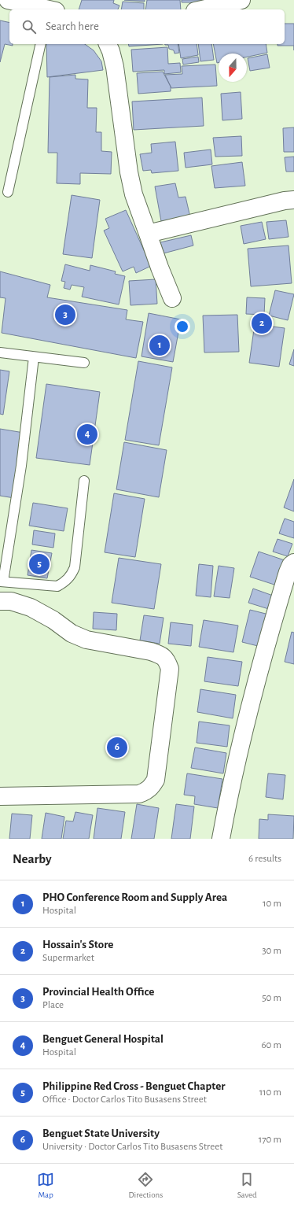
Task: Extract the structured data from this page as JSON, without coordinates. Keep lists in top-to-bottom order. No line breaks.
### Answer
{"north":"bottom","page":{"search":"Search here","pins":["3","2","1","4","5","6"],"heading":["Nearby","6 results"],"list":[{"mark":"1","name":"PHO Conference Room and Supply Area","note":"Hospital","value":"10 m"},{"mark":"2","name":"Hossain's Store","note":"Supermarket","value":"30 m"},{"mark":"3","name":"Provincial Health Office","note":"Place","value":"50 m"},{"mark":"4","name":"Benguet General Hospital","note":"Hospital","value":"60 m"},{"mark":"5","name":"Philippine Red Cross - Benguet Chapter","note":"Office · Doctor Carlos Tito Busasens Street","value":"110 m"},{"mark":"6","name":"Benguet State University","note":"University · Doctor Carlos Tito Busasens Street","value":"170 m"}],"nav":["Map","Directions","Saved"]}}
